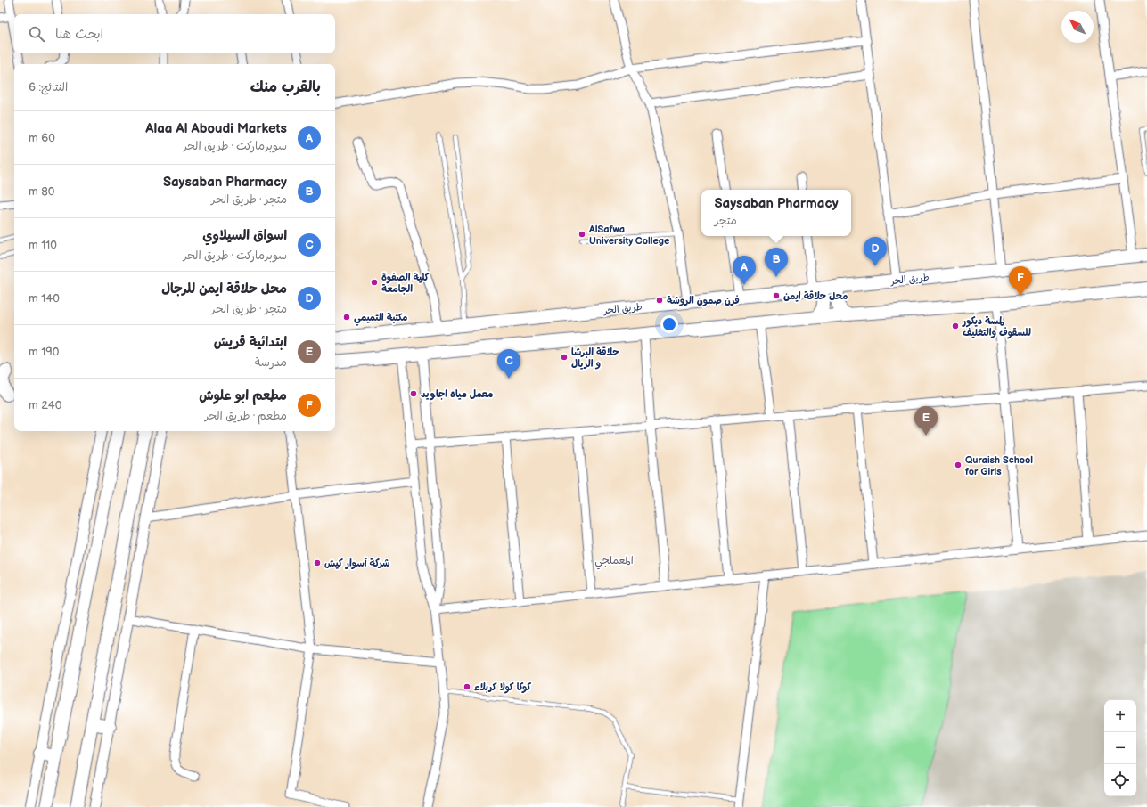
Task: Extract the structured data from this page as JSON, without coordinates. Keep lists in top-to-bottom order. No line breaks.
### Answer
{"streets":{"main road":["طريق الحر"]},"districts":["المعملجي"],"places":["AlSafwa University College","كلية الصفوة الجامعة","محل حلاقة ايمن","فرن صمون الروشة","مكتبة التميمي","لمسة ديكور للسقوف والتغليف","حلاقة البرشا و الريال","معمل مياه اجاويد","Quraish School for Girls","شركة أسوار كيش","كوكا كولا كربلاء"],"north":"top left","page":{"search":"ابحث هنا","heading":["بالقرب منك","النتائج: 6"],"list":[{"mark":"A","name":"Alaa Al Aboudi Markets","note":"سوبرماركت · طريق الحر","value":"60 m"},{"mark":"B","name":"Saysaban Pharmacy","note":"متجر · طريق الحر","value":"80 m"},{"mark":"C","name":"اسواق السيلاوي","note":"سوبرماركت · طريق الحر","value":"110 m"},{"mark":"D","name":"محل حلاقة ايمن للرجال","note":"متجر · طريق الحر","value":"140 m"},{"mark":"E","name":"ابتدائية قريش","note":"مدرسة","value":"190 m"},{"mark":"F","name":"مطعم ابو علوش","note":"مطعم · طريق الحر","value":"240 m"}],"popup":["Saysaban Pharmacy","متجر"],"pins":["D","B","A","F","C","E"],"map_buttons":["+","−"]}}
